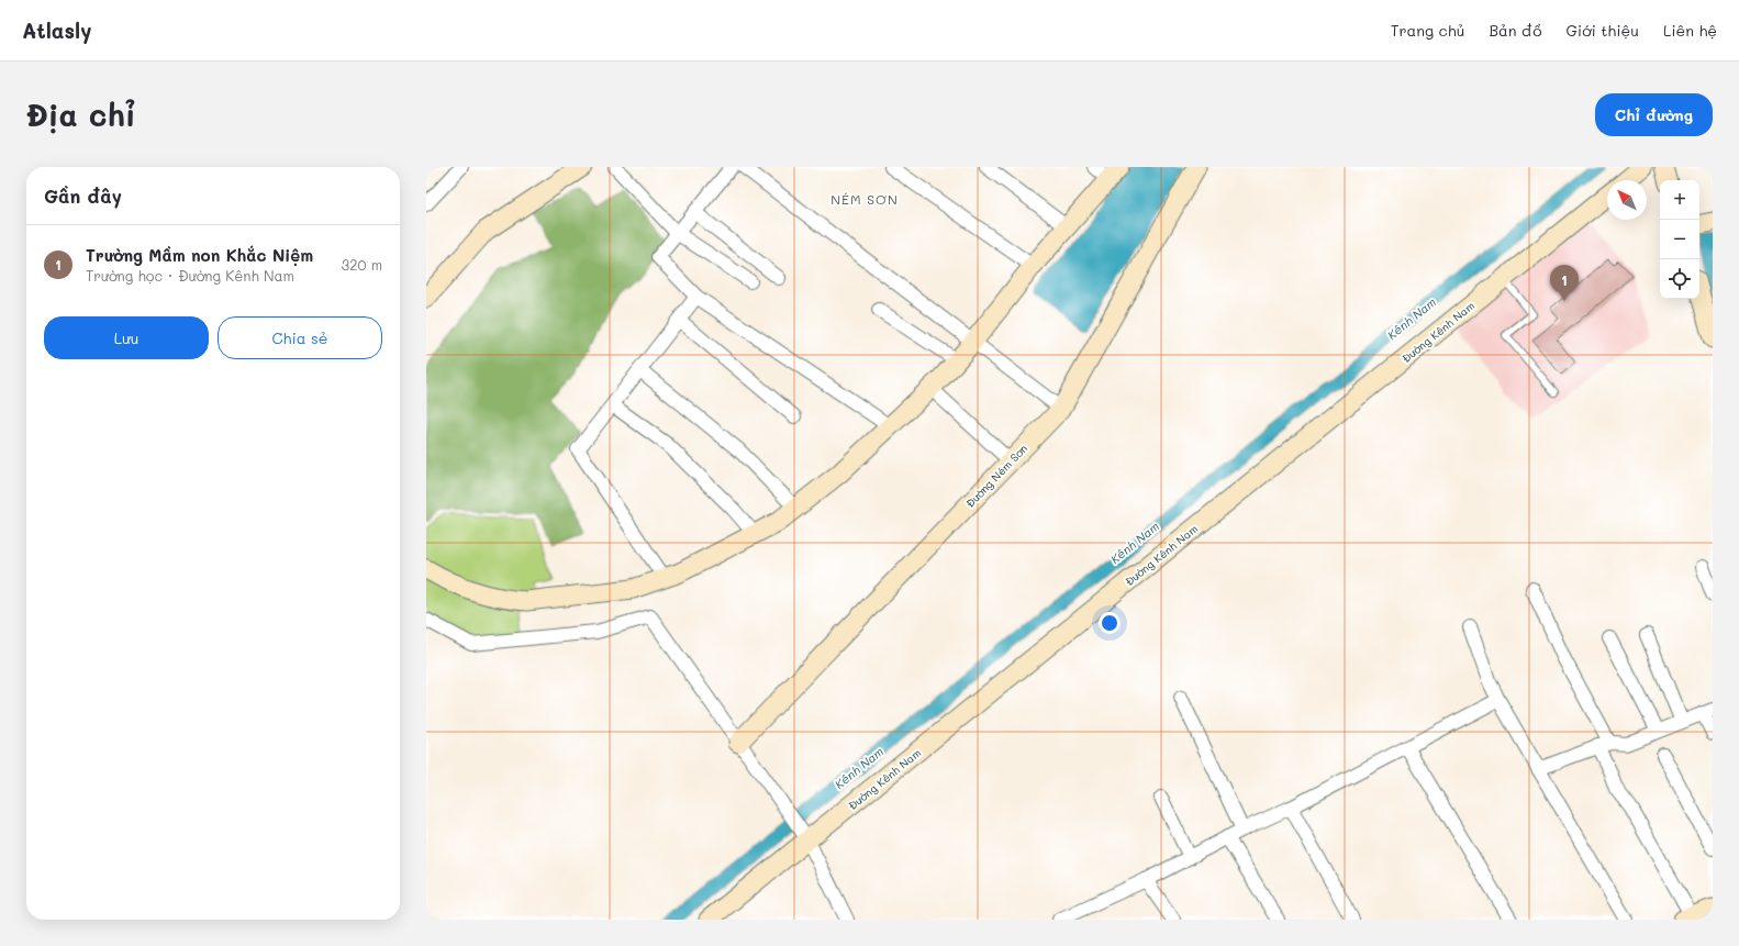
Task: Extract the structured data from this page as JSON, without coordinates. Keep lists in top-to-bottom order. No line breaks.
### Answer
{"streets":{"street":["Đường Kênh Nam","Đường Ném Sơn"]},"districts":["NÉM SƠN"],"water":["Kênh Nam"],"north":"top left","page":{"header":"Atlasly","nav":["Trang chủ","Bản đồ","Giới thiệu","Liên hệ"],"buttons":["Chỉ đường",["Lưu","Chia sẻ"]],"title":"Địa chỉ","heading":"Gần đây","map_buttons":["+","−"],"list":[{"mark":"1","name":"Trường Mầm non Khắc Niệm","note":"Trường học · Đường Kênh Nam","value":"320 m"}],"pins":"1"}}
